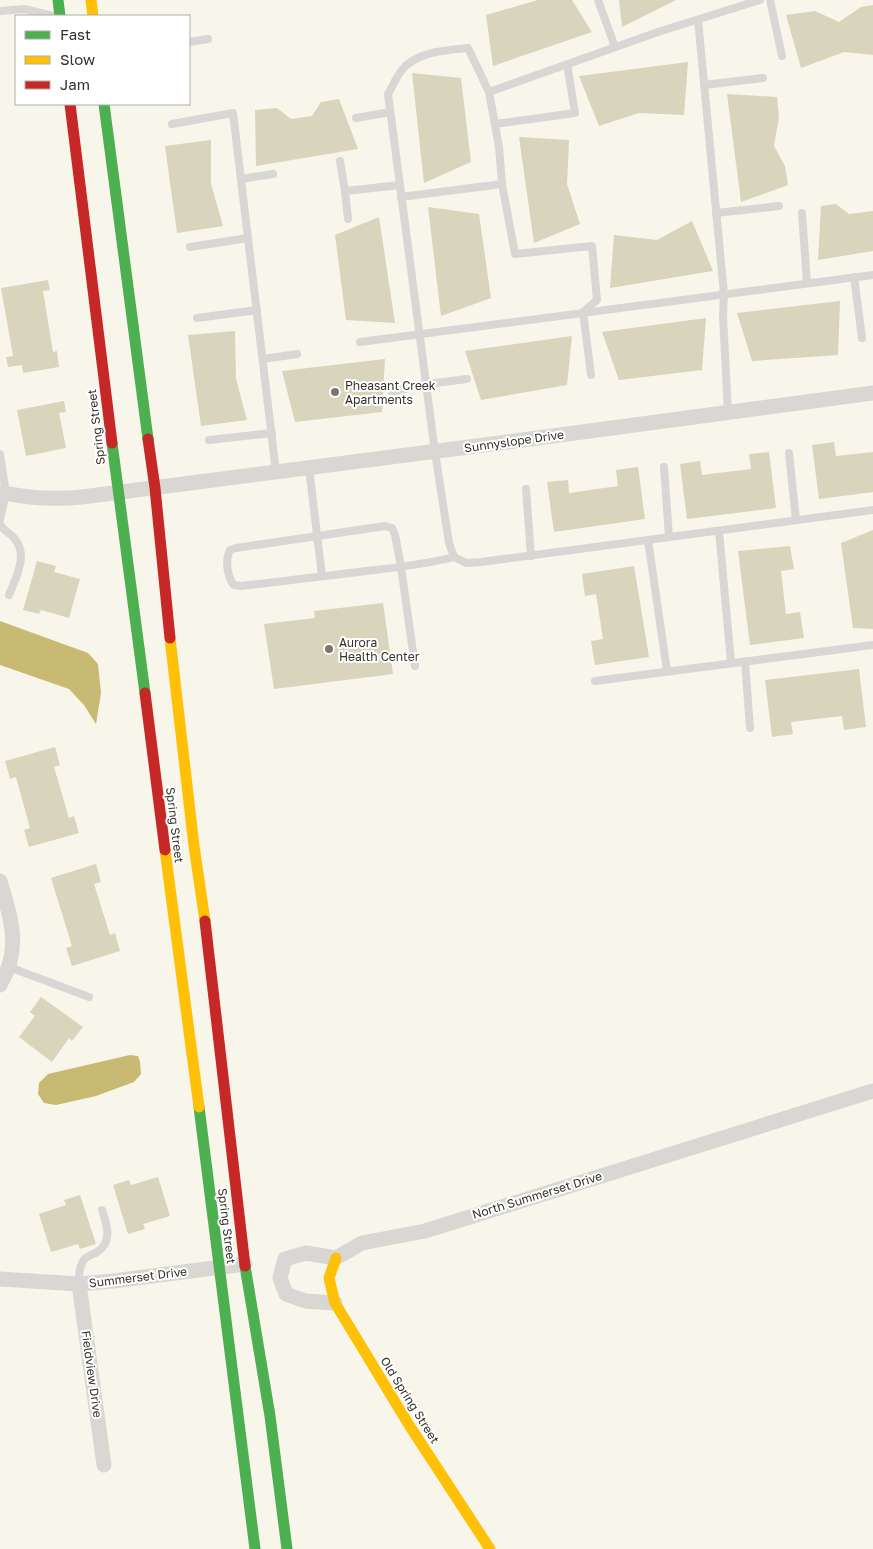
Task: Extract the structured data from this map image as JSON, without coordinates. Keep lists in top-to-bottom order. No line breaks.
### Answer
{"streets":{"main road":["Spring Street","Old Spring Street"],"street":["Sunnyslope Drive","North Summerset Drive","Summerset Drive","Fieldview Drive"]},"crossings":[["Spring Street","Sunnyslope Drive"],["Spring Street","Summerset Drive"],["North Summerset Drive","Old Spring Street"],["Summerset Drive","Fieldview Drive"]],"places":["Pheasant Creek Apartments","Aurora Health Center"],"legend":["Fast","Slow","Jam"]}
